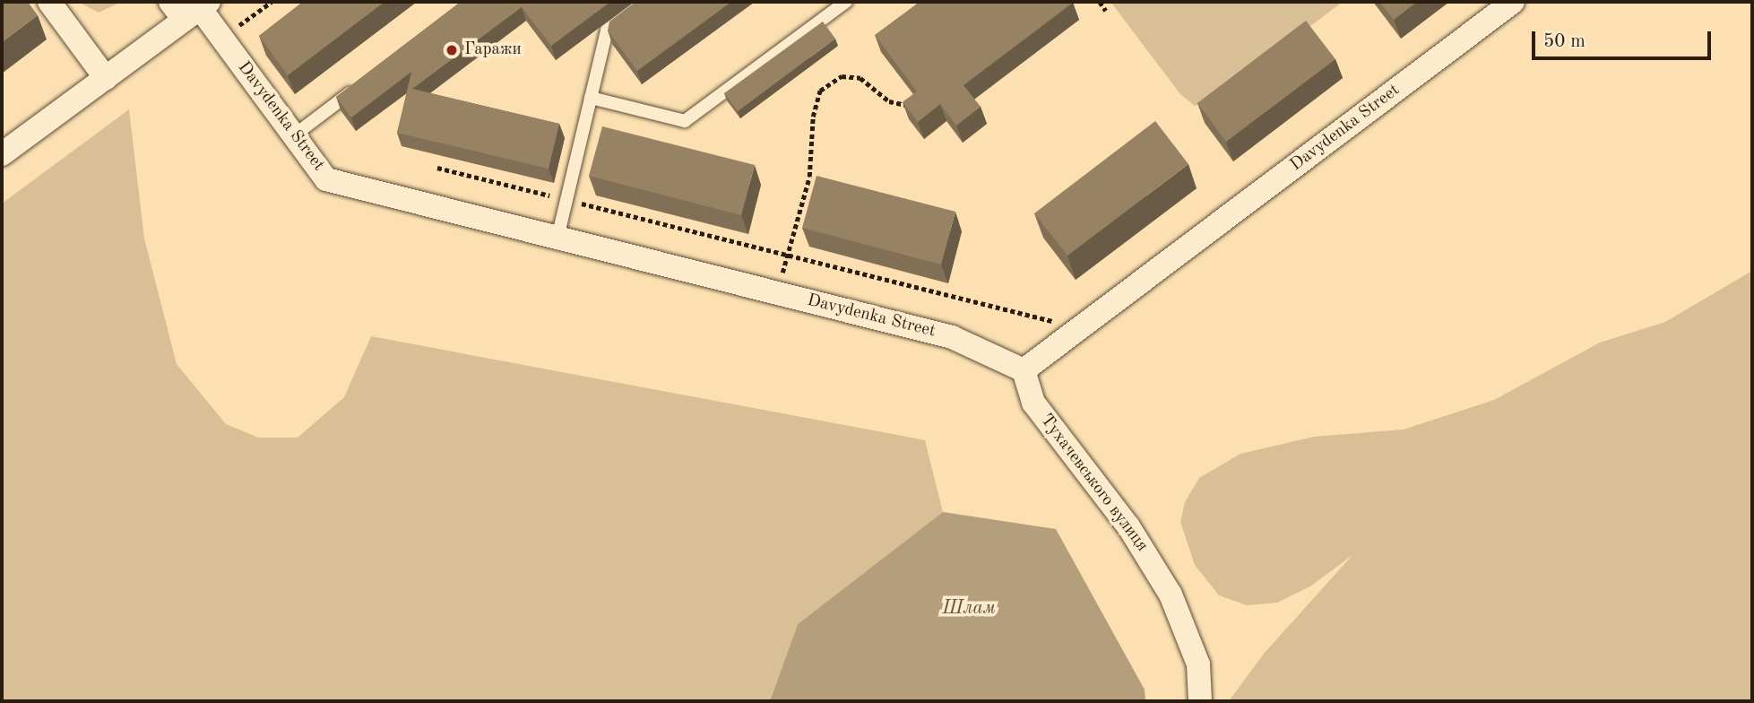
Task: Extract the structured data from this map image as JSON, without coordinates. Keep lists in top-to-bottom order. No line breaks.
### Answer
{"streets":{"street":["Davydenka Street","Тухачевського вулиця"]},"crossings":[["Davydenka Street","Тухачевського вулиця"]],"water":["Шлам"],"places":["Гаражи"],"scale_bar":"50 m"}
